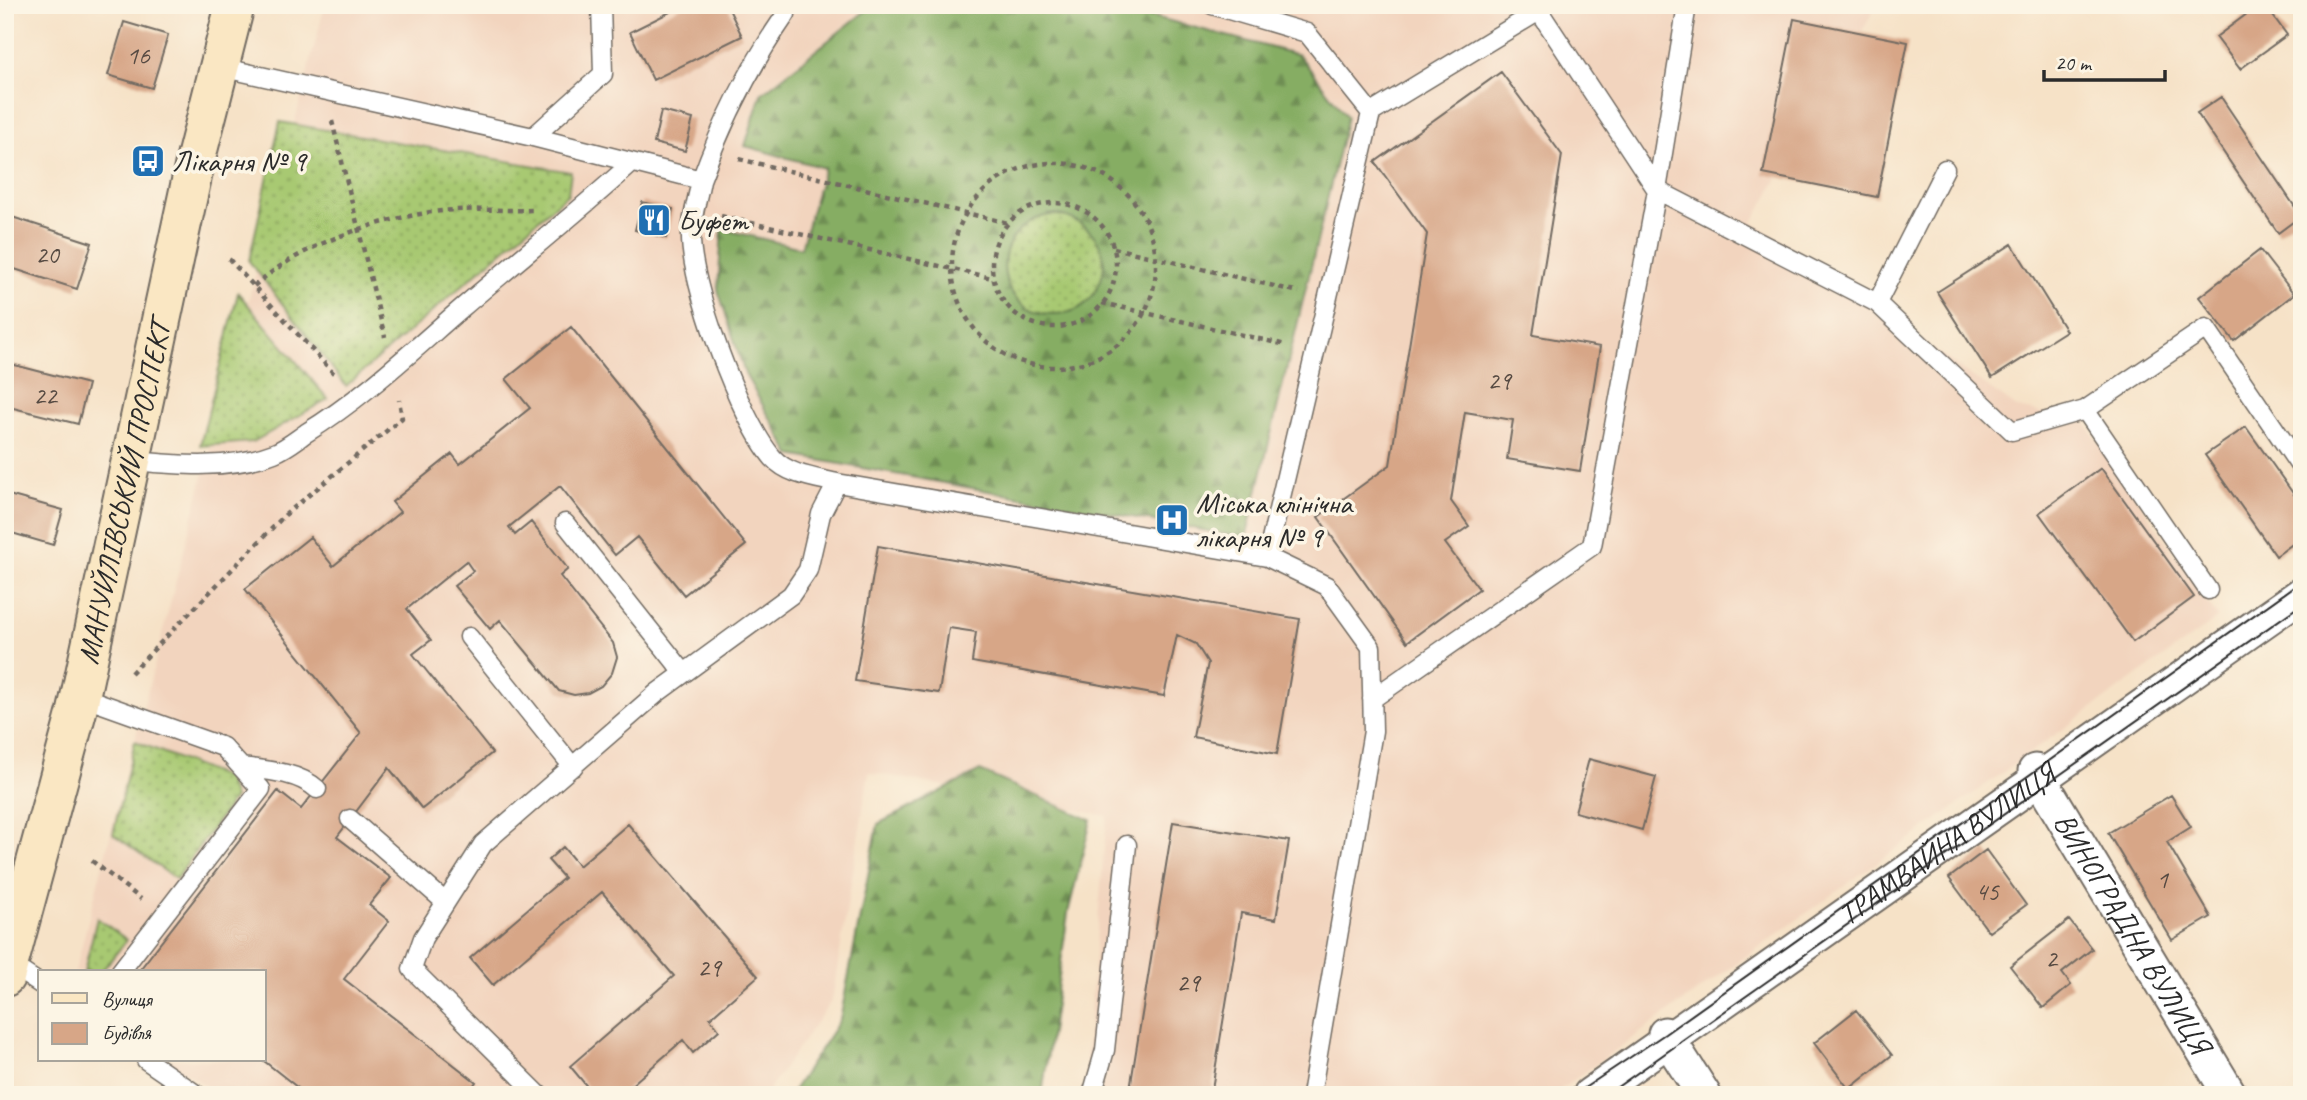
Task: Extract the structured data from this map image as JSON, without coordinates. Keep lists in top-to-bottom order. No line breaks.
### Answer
{"streets":{"main road":["МАНУЙЛІВСЬКИЙ ПРОСПЕКТ"],"street":["ТРАМВАЙНА ВУЛИЦЯ","ВИНОГРАДНА ВУЛИЦЯ"]},"crossings":[["ТРАМВАЙНА ВУЛИЦЯ","ВИНОГРАДНА ВУЛИЦЯ"]],"places":{"bus stop":["Лікарня № 9"],"restaurant":["Буфет"],"hospital":["Міська клінічна лікарня № 9"]},"house_numbers":["16","20","29","22","1","45","2","29","29"],"legend":["Вулиця","Будівля"],"scale_bar":"20 m"}
